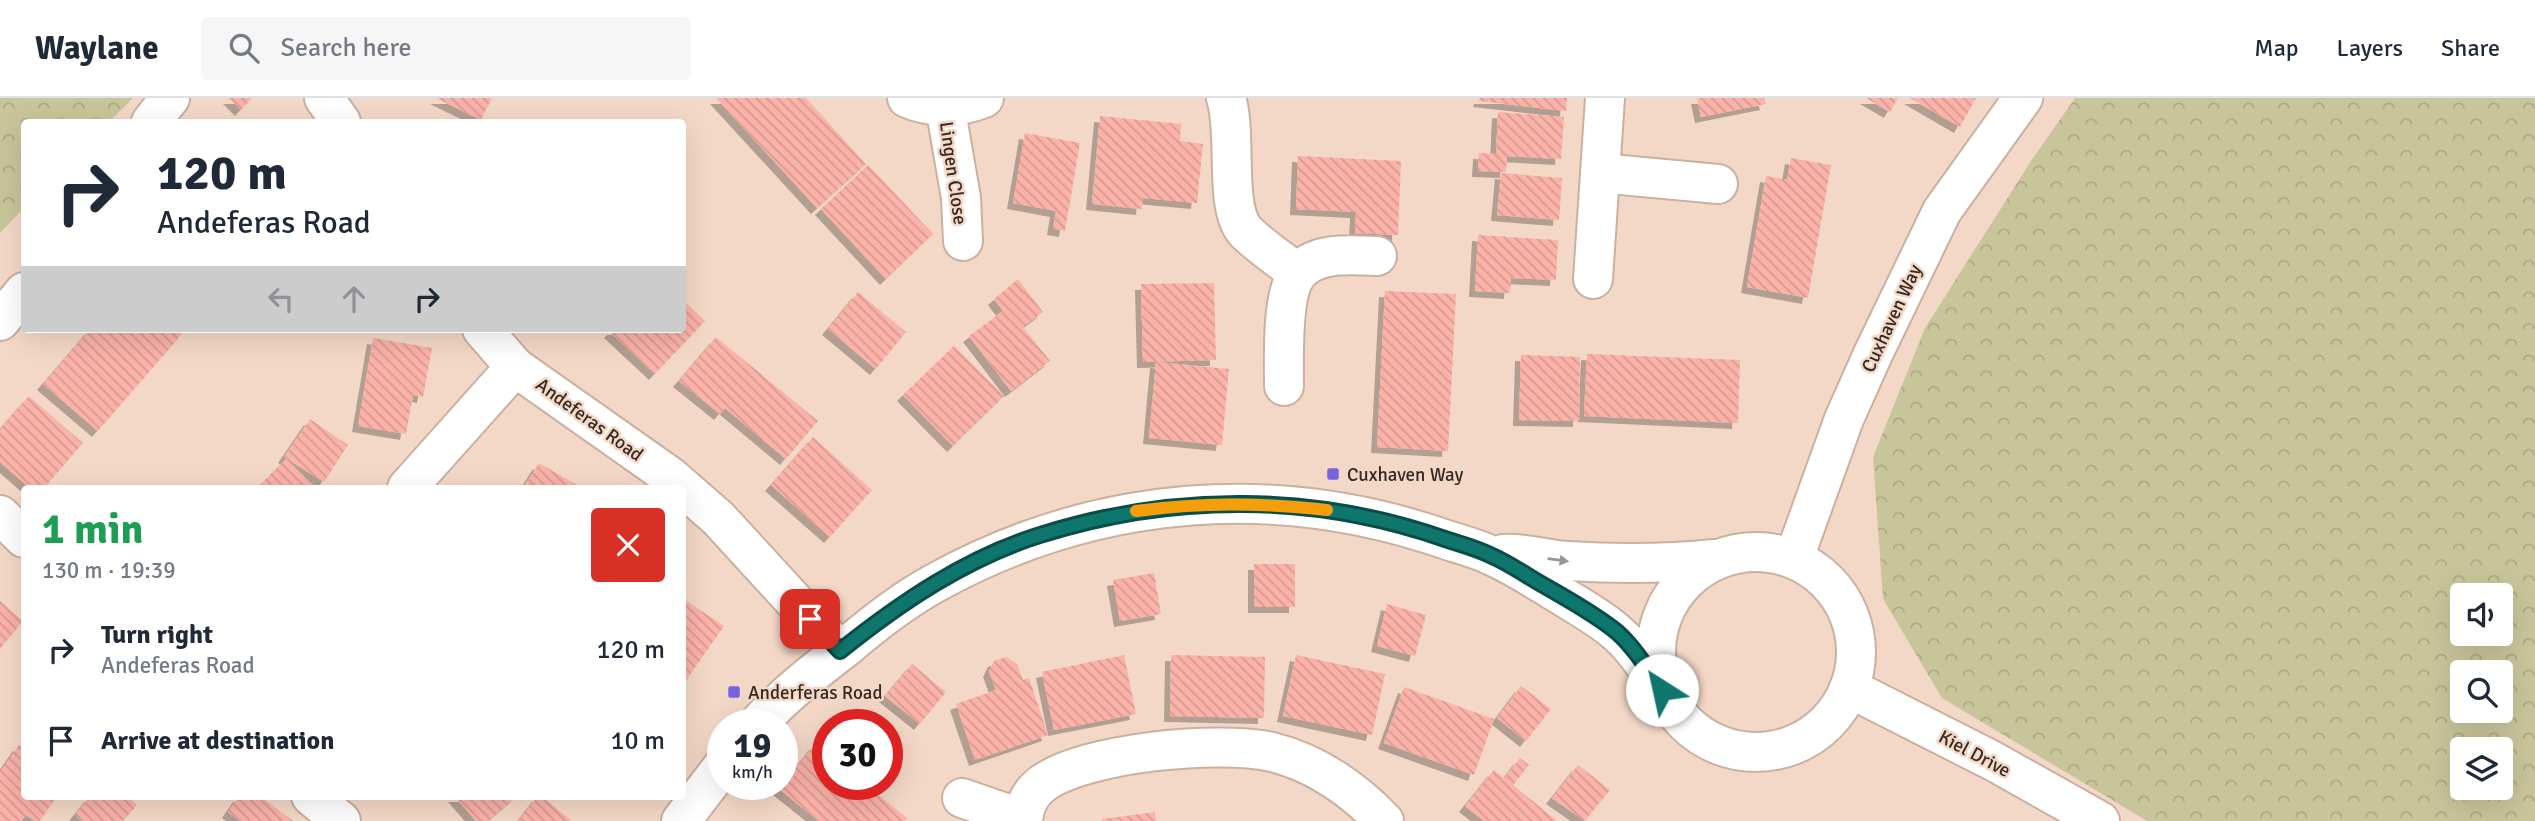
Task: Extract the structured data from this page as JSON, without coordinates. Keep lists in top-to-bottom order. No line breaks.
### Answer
{"streets":{"street":["Lingen Close","Cuxhaven Way","Andeferas Road","Kiel Drive"]},"crossings":[["Cuxhaven Way","Kiel Drive"]],"places":{"transit":["Cuxhaven Way","Anderferas Road"]},"page":{"header":"Waylane","search":"Search here","nav":["Map","Layers","Share"],"turn":["120 m","Andeferas Road"],"heading":["1 min","130 m · 19:39"],"list":[{"name":"Turn right","note":"Andeferas Road","value":"120 m"},{"name":"Arrive at destination","value":"10 m"}],"speed":"19 km/h","limit":"30"}}
